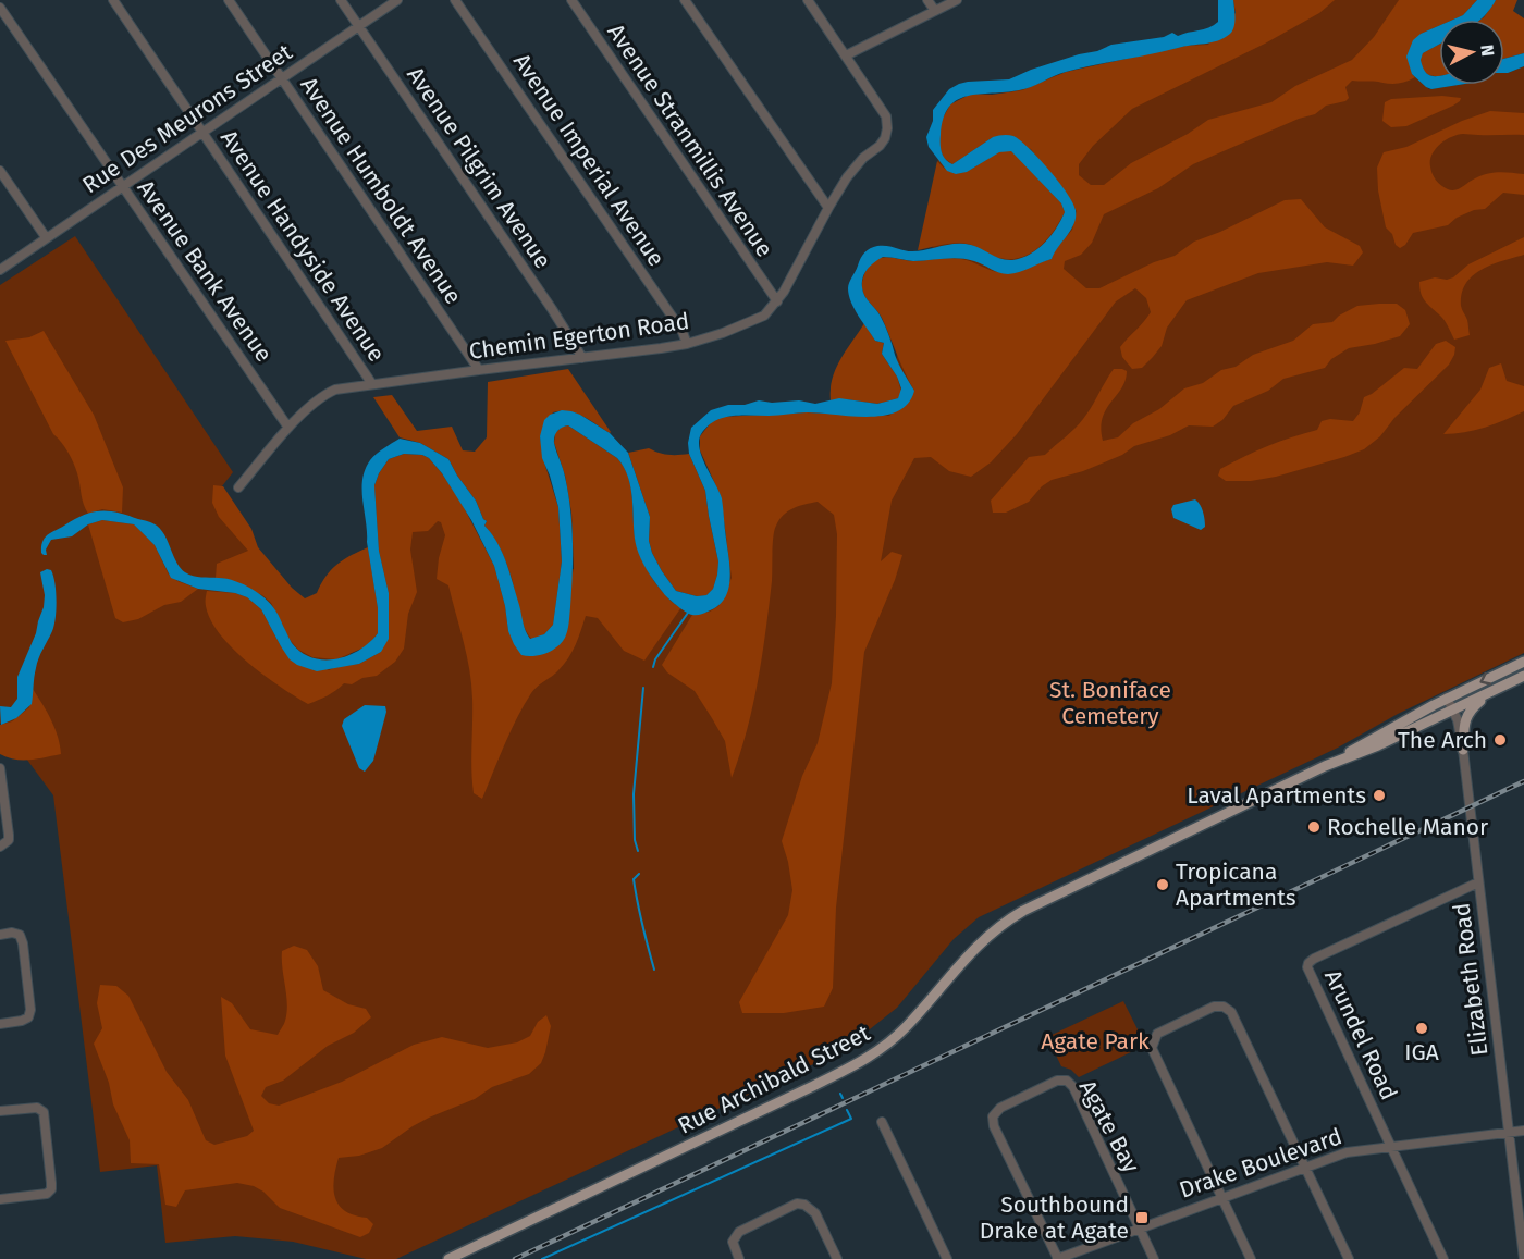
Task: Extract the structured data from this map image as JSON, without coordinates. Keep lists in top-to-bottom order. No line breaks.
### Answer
{"streets":{"main road":["Rue Archibald Street"],"street":["Rue Des Meurons Street","Avenue Stranmillis Avenue","Avenue Imperial Avenue","Avenue Pilgrim Avenue","Avenue Humboldt Avenue","Avenue Handyside Avenue","Avenue Bank Avenue","Chemin Egerton Road","Elizabeth Road","Arundel Road","Agate Bay","Drake Boulevard"]},"crossings":[["Rue Des Meurons Street","Avenue Pilgrim Avenue"],["Rue Des Meurons Street","Avenue Humboldt Avenue"],["Rue Des Meurons Street","Avenue Handyside Avenue"],["Rue Des Meurons Street","Avenue Bank Avenue"],["Avenue Stranmillis Avenue","Chemin Egerton Road"],["Avenue Imperial Avenue","Chemin Egerton Road"],["Avenue Pilgrim Avenue","Chemin Egerton Road"],["Avenue Humboldt Avenue","Chemin Egerton Road"],["Avenue Handyside Avenue","Chemin Egerton Road"],["Avenue Bank Avenue","Chemin Egerton Road"],["Elizabeth Road","Arundel Road"],["Elizabeth Road","Rue Archibald Street"],["Elizabeth Road","Drake Boulevard"],["Arundel Road","Drake Boulevard"],["Agate Bay","Drake Boulevard"]],"parks":["St. Boniface Cemetery","Agate Park"],"places":{"other":["The Arch","Laval Apartments","Rochelle Manor","Tropicana Apartments","IGA"],"transit":["Southbound Drake at Agate"]},"north":"right"}
